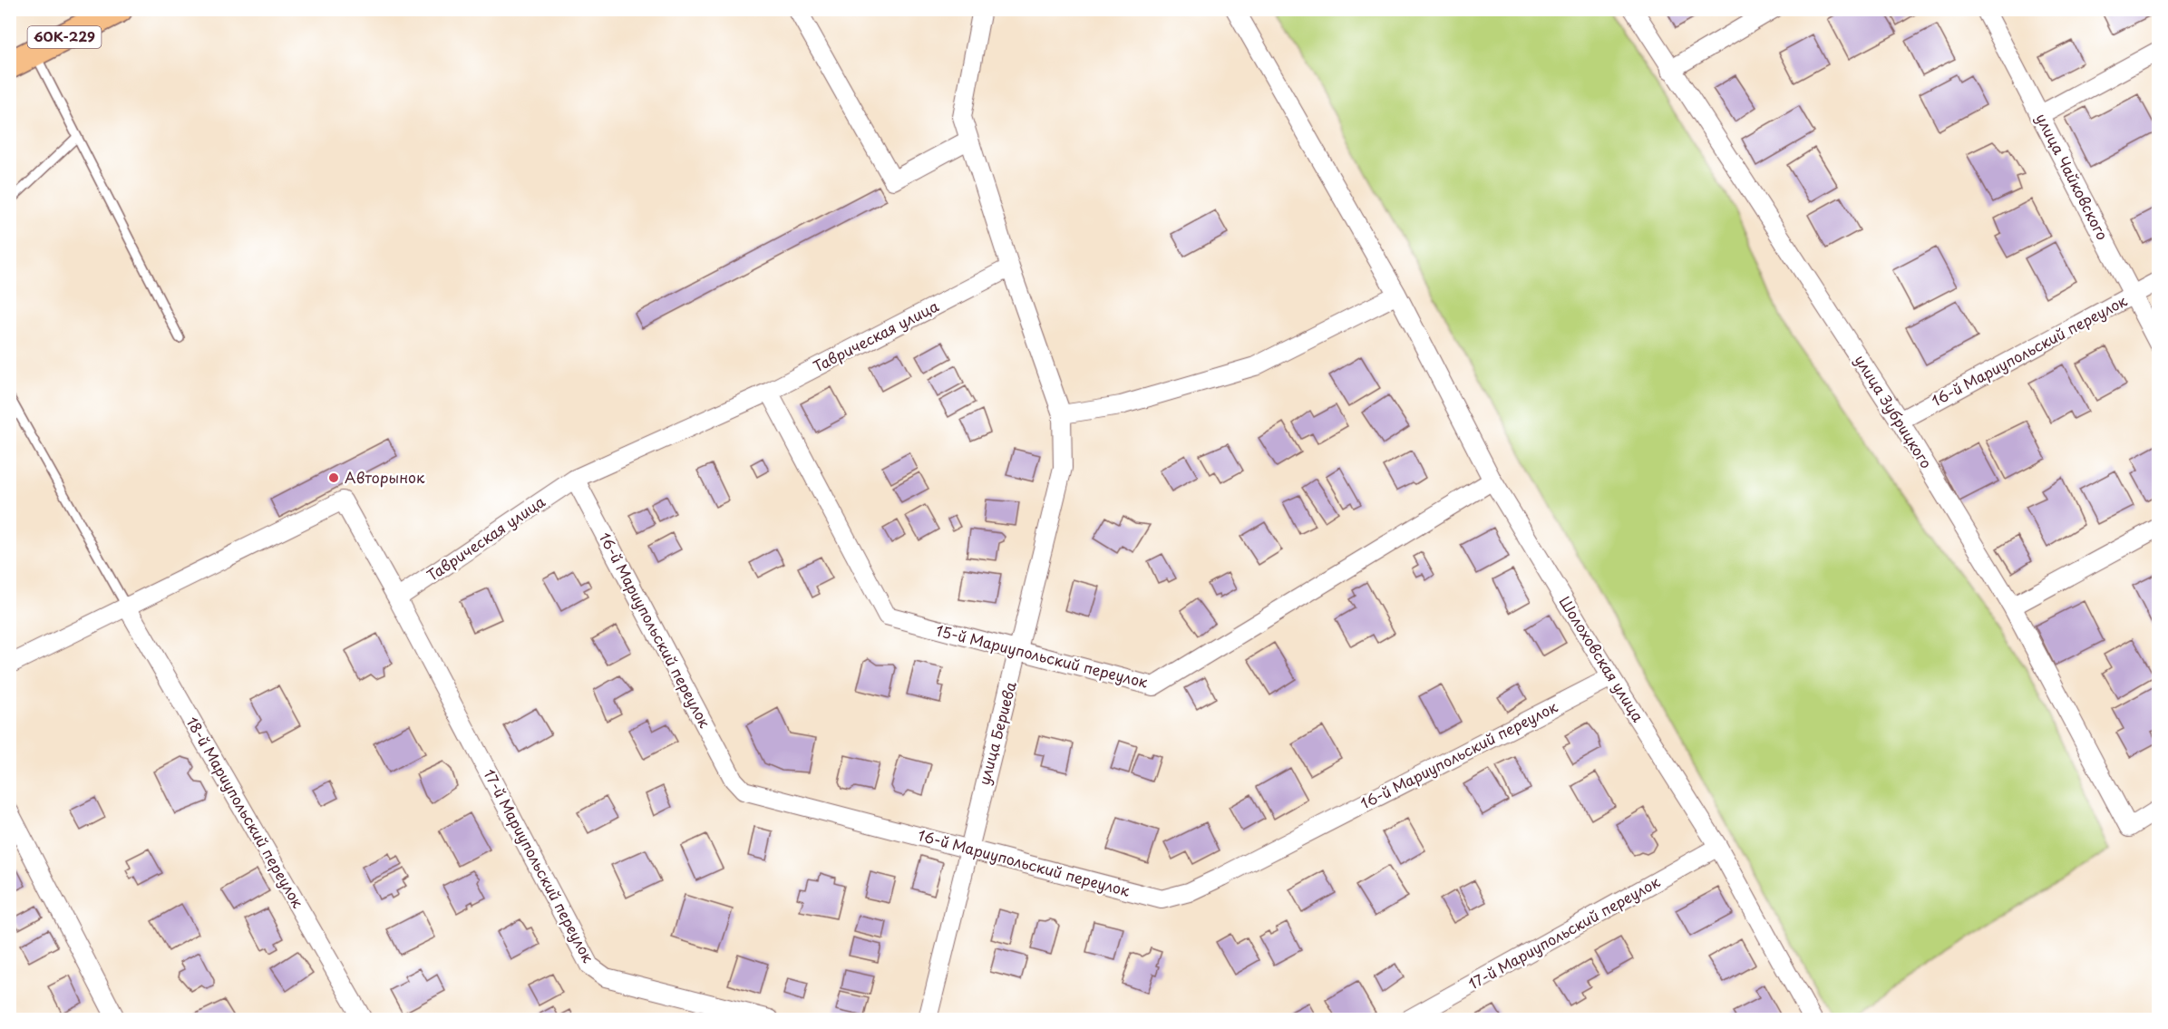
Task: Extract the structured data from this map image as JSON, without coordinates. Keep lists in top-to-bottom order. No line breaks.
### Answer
{"streets":{"main road":["60К-229"],"street":["улица Чайковского","Таврическая улица","16-й Мариупольский переулок","улица Зубрицкого","15-й Мариупольский переулок","Шолоховская улица","улица Бериева","18-й Мариупольский переулок","17-й Мариупольский переулок"]},"crossings":[["улица Чайковского","16-й Мариупольский переулок"],["Таврическая улица","16-й Мариупольский переулок"],["Таврическая улица","15-й Мариупольский переулок"],["Таврическая улица","улица Бериева"],["Таврическая улица","17-й Мариупольский переулок"],["16-й Мариупольский переулок","улица Зубрицкого"],["16-й Мариупольский переулок","Шолоховская улица"],["16-й Мариупольский переулок","улица Бериева"],["15-й Мариупольский переулок","Шолоховская улица"],["15-й Мариупольский переулок","улица Бериева"],["Шолоховская улица","17-й Мариупольский переулок"]],"places":["Авторынок"]}
